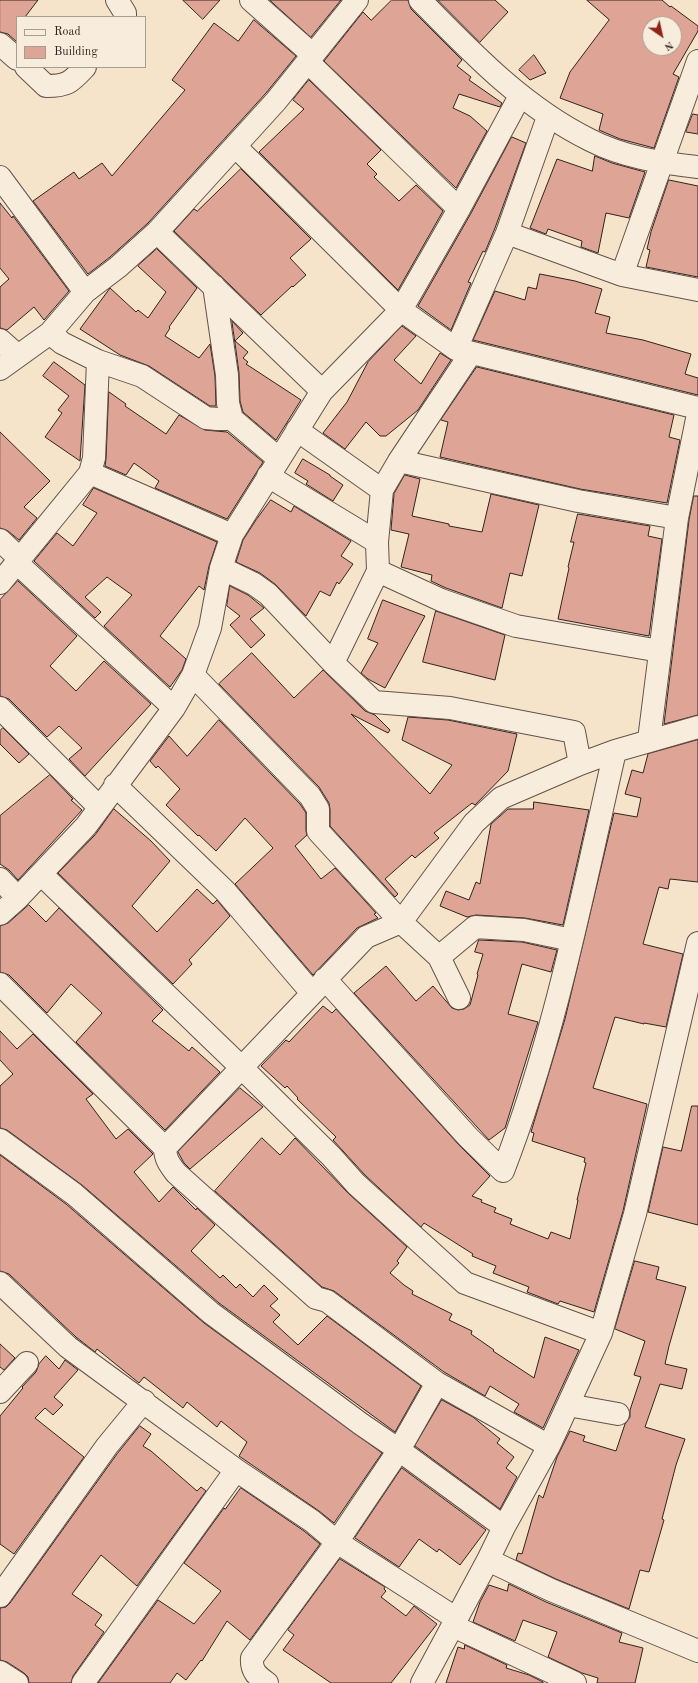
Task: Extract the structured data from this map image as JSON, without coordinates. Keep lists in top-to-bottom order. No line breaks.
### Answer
{"legend":["Road","Building"],"north":"bottom right"}
